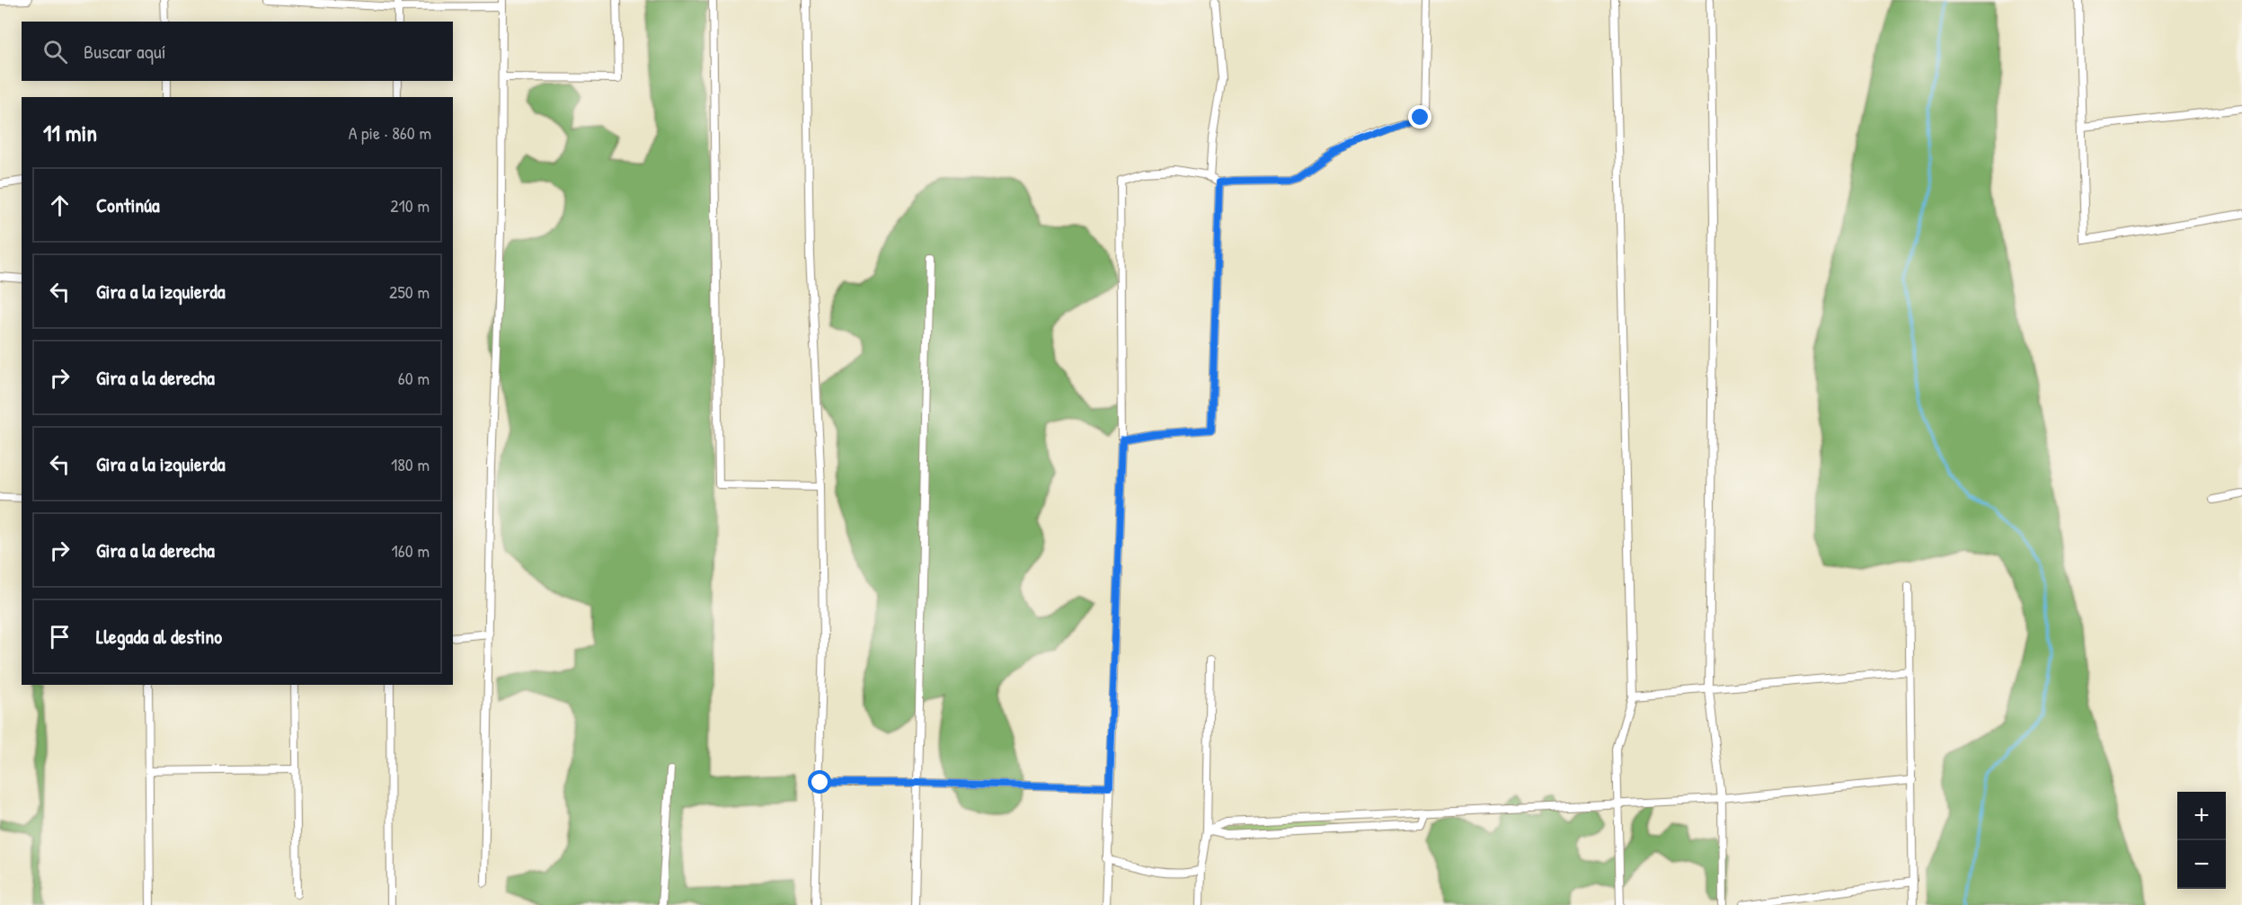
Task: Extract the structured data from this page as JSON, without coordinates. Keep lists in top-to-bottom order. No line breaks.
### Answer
{"page":{"search":"Buscar aquí","heading":["11 min","A pie · 860 m"],"list":[["Continúa","210 m"],["Gira a la izquierda","250 m"],["Gira a la derecha","60 m"],["Gira a la izquierda","180 m"],["Gira a la derecha","160 m"],"Llegada al destino"],"map_buttons":["+","−"]}}
